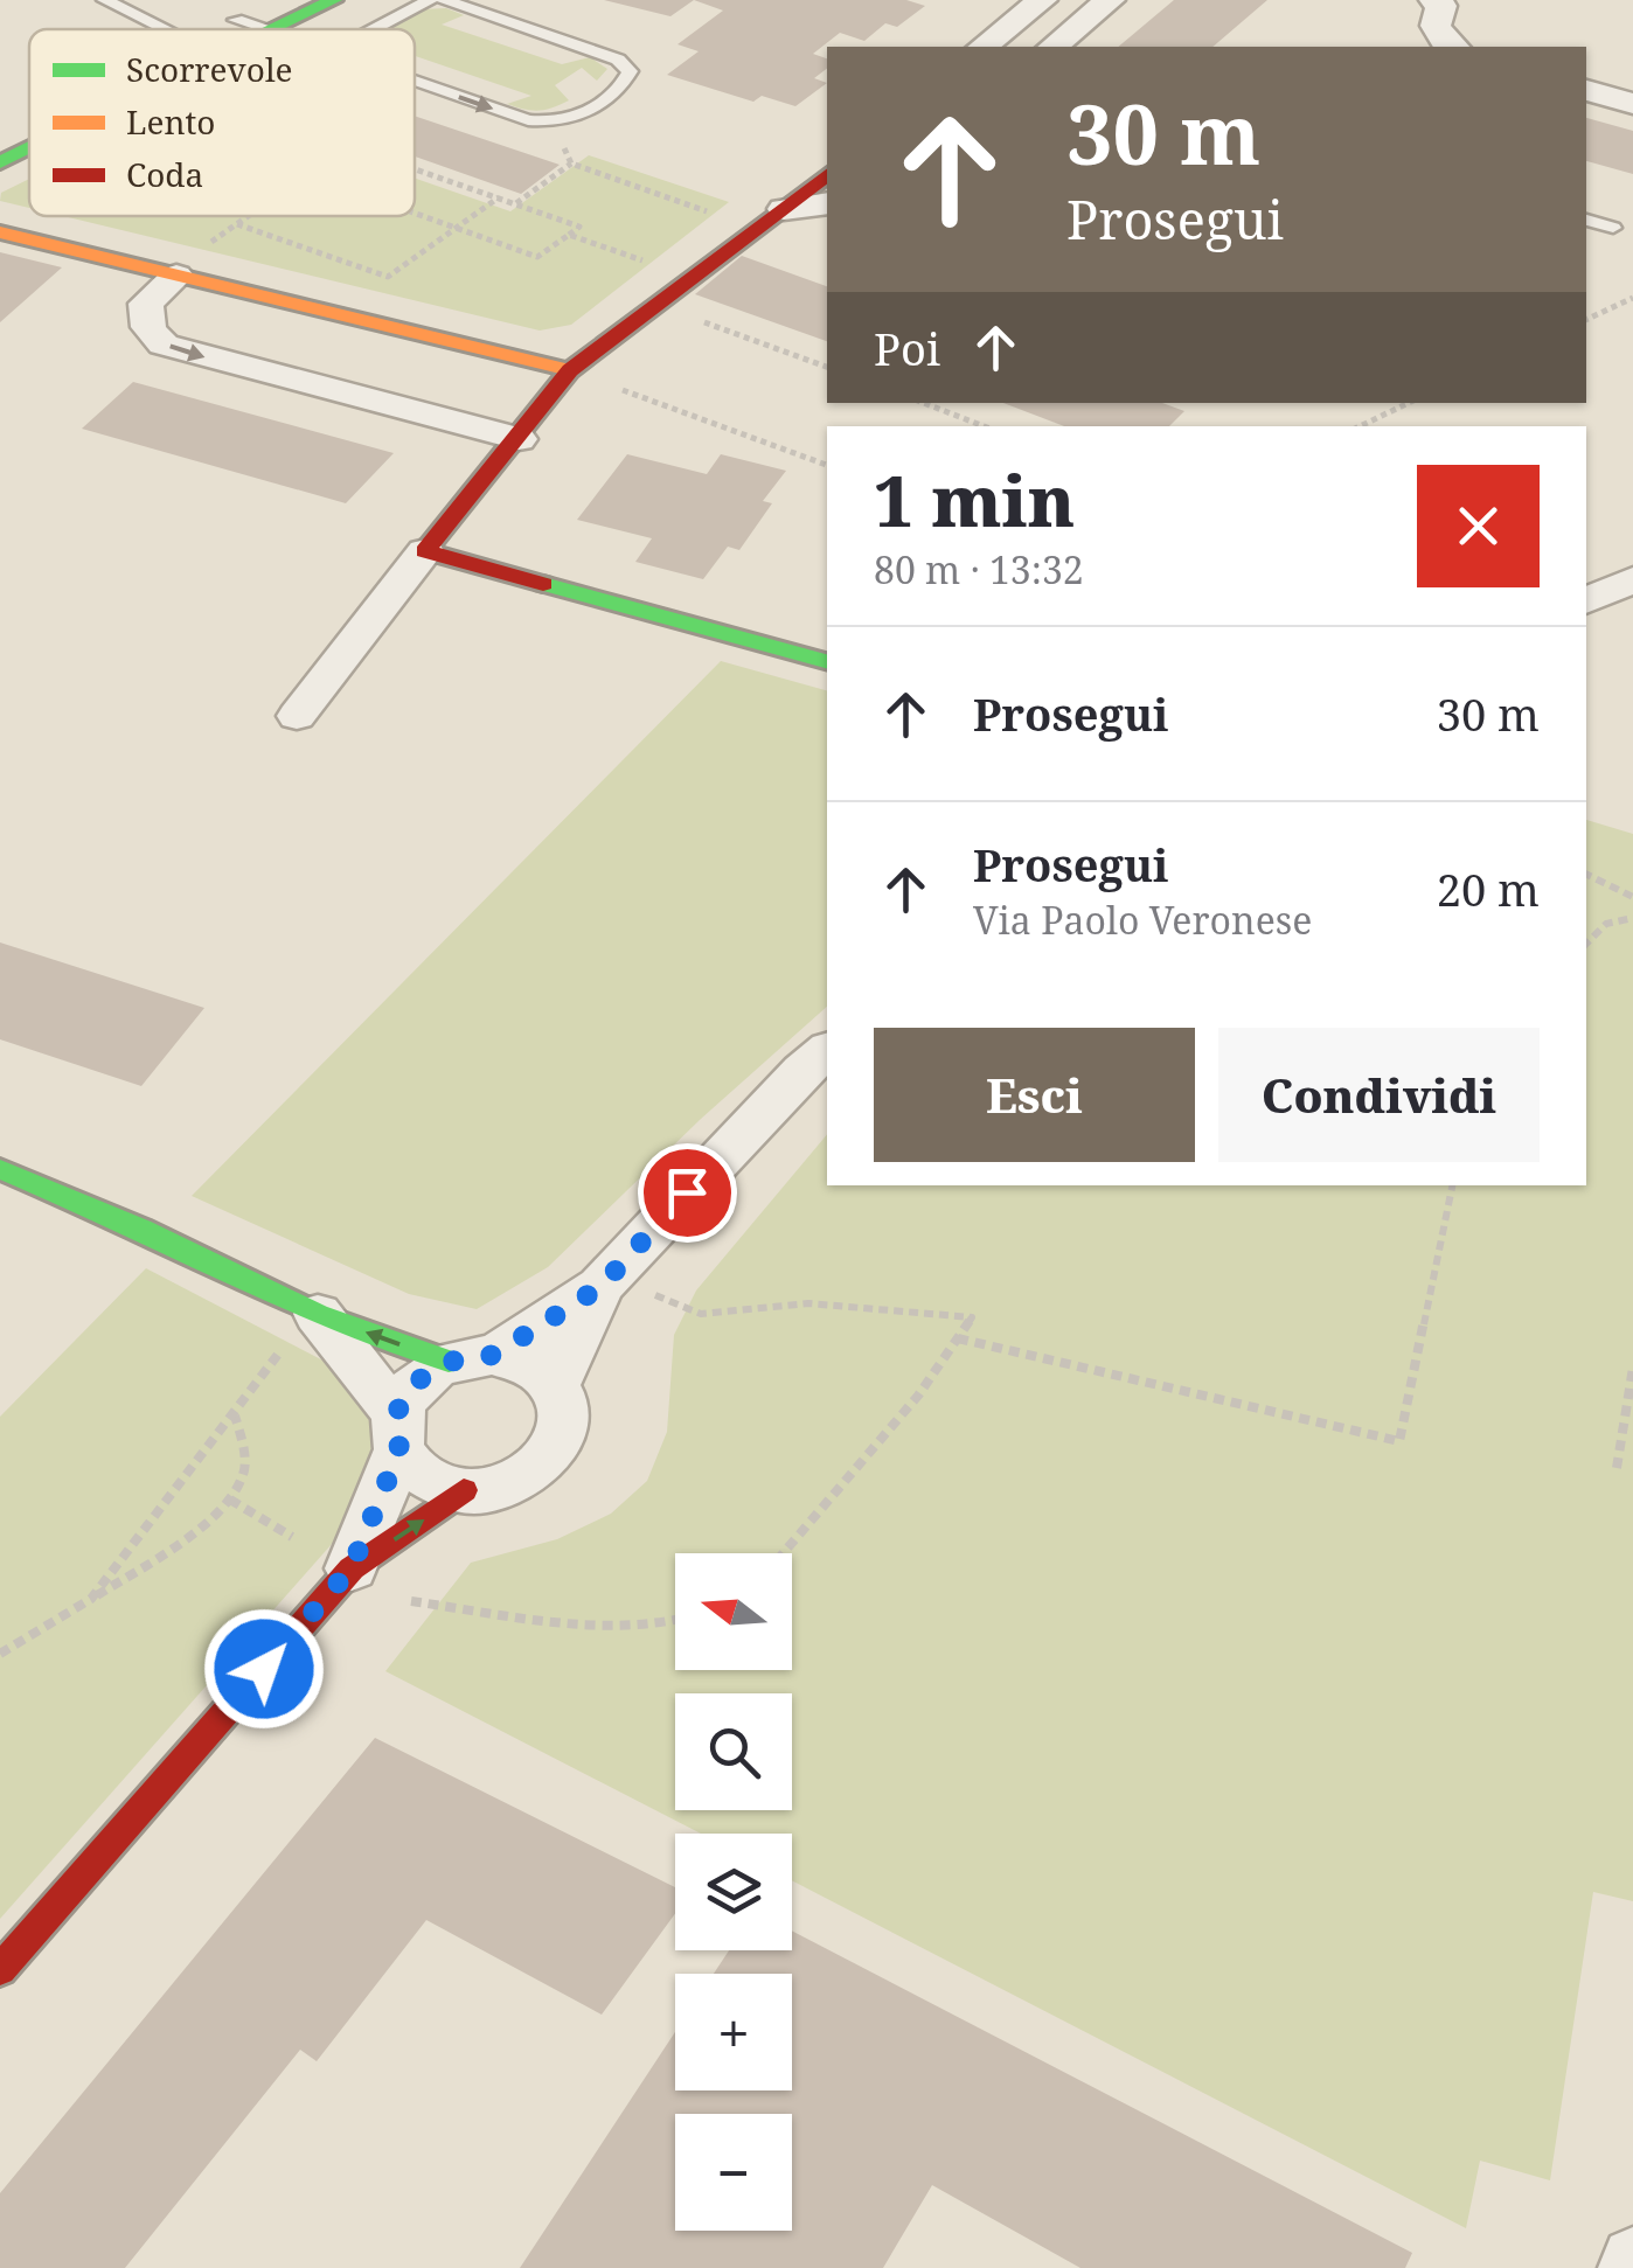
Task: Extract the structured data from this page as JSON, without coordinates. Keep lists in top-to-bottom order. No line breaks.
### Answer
{"legend":["Scorrevole","Lento","Coda"],"north":"left","page":{"turn":["30 m","Prosegui"],"then":"Poi","heading":["1 min","80 m · 13:32"],"list":[{"name":"Prosegui","value":"30 m"},{"name":"Prosegui","note":"Via Paolo Veronese","value":"20 m"}],"buttons":["Esci","Condividi"],"map_buttons":["+","−"]}}
